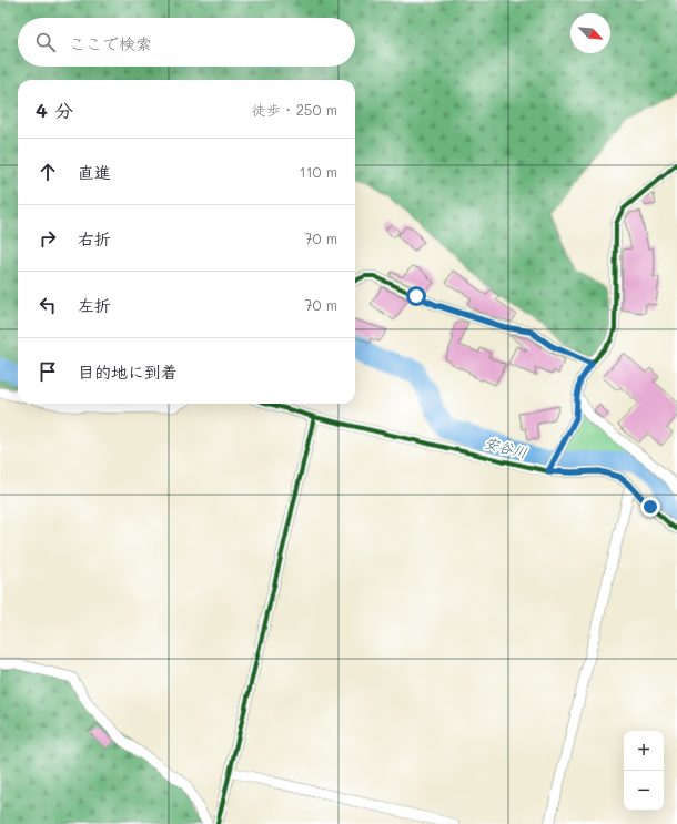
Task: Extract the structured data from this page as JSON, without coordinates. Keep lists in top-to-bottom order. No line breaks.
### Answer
{"water":["安谷川"],"north":"bottom right","page":{"search":"ここで検索","heading":["4 分","徒歩 · 250 m"],"list":[["直進","110 m"],["右折","70 m"],["左折","70 m"],"目的地に到着"],"map_buttons":["+","−"]}}
